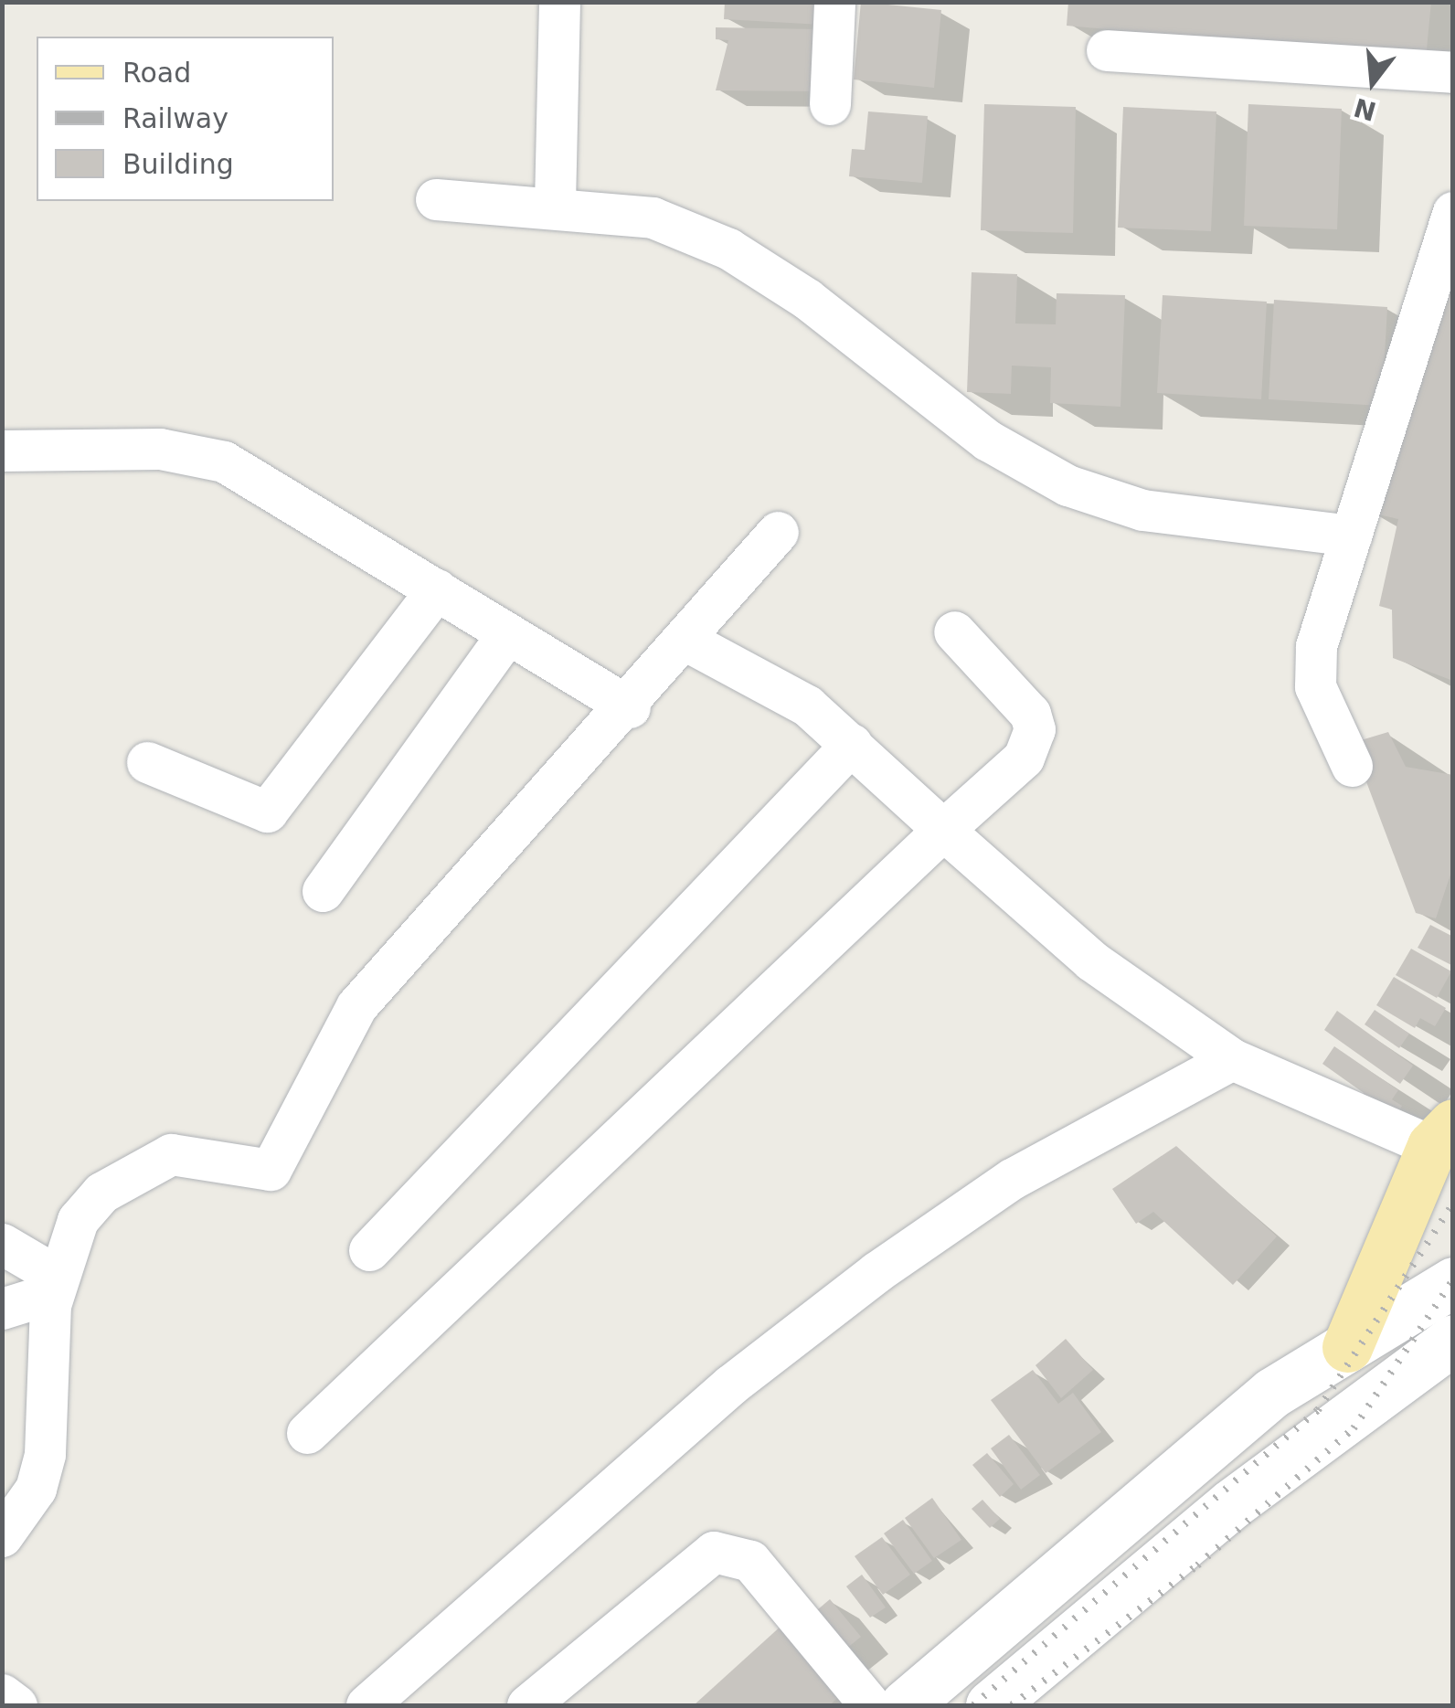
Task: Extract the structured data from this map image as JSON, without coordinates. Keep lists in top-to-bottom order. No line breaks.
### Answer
{"legend":["Road","Railway","Building"],"north":"bottom"}
